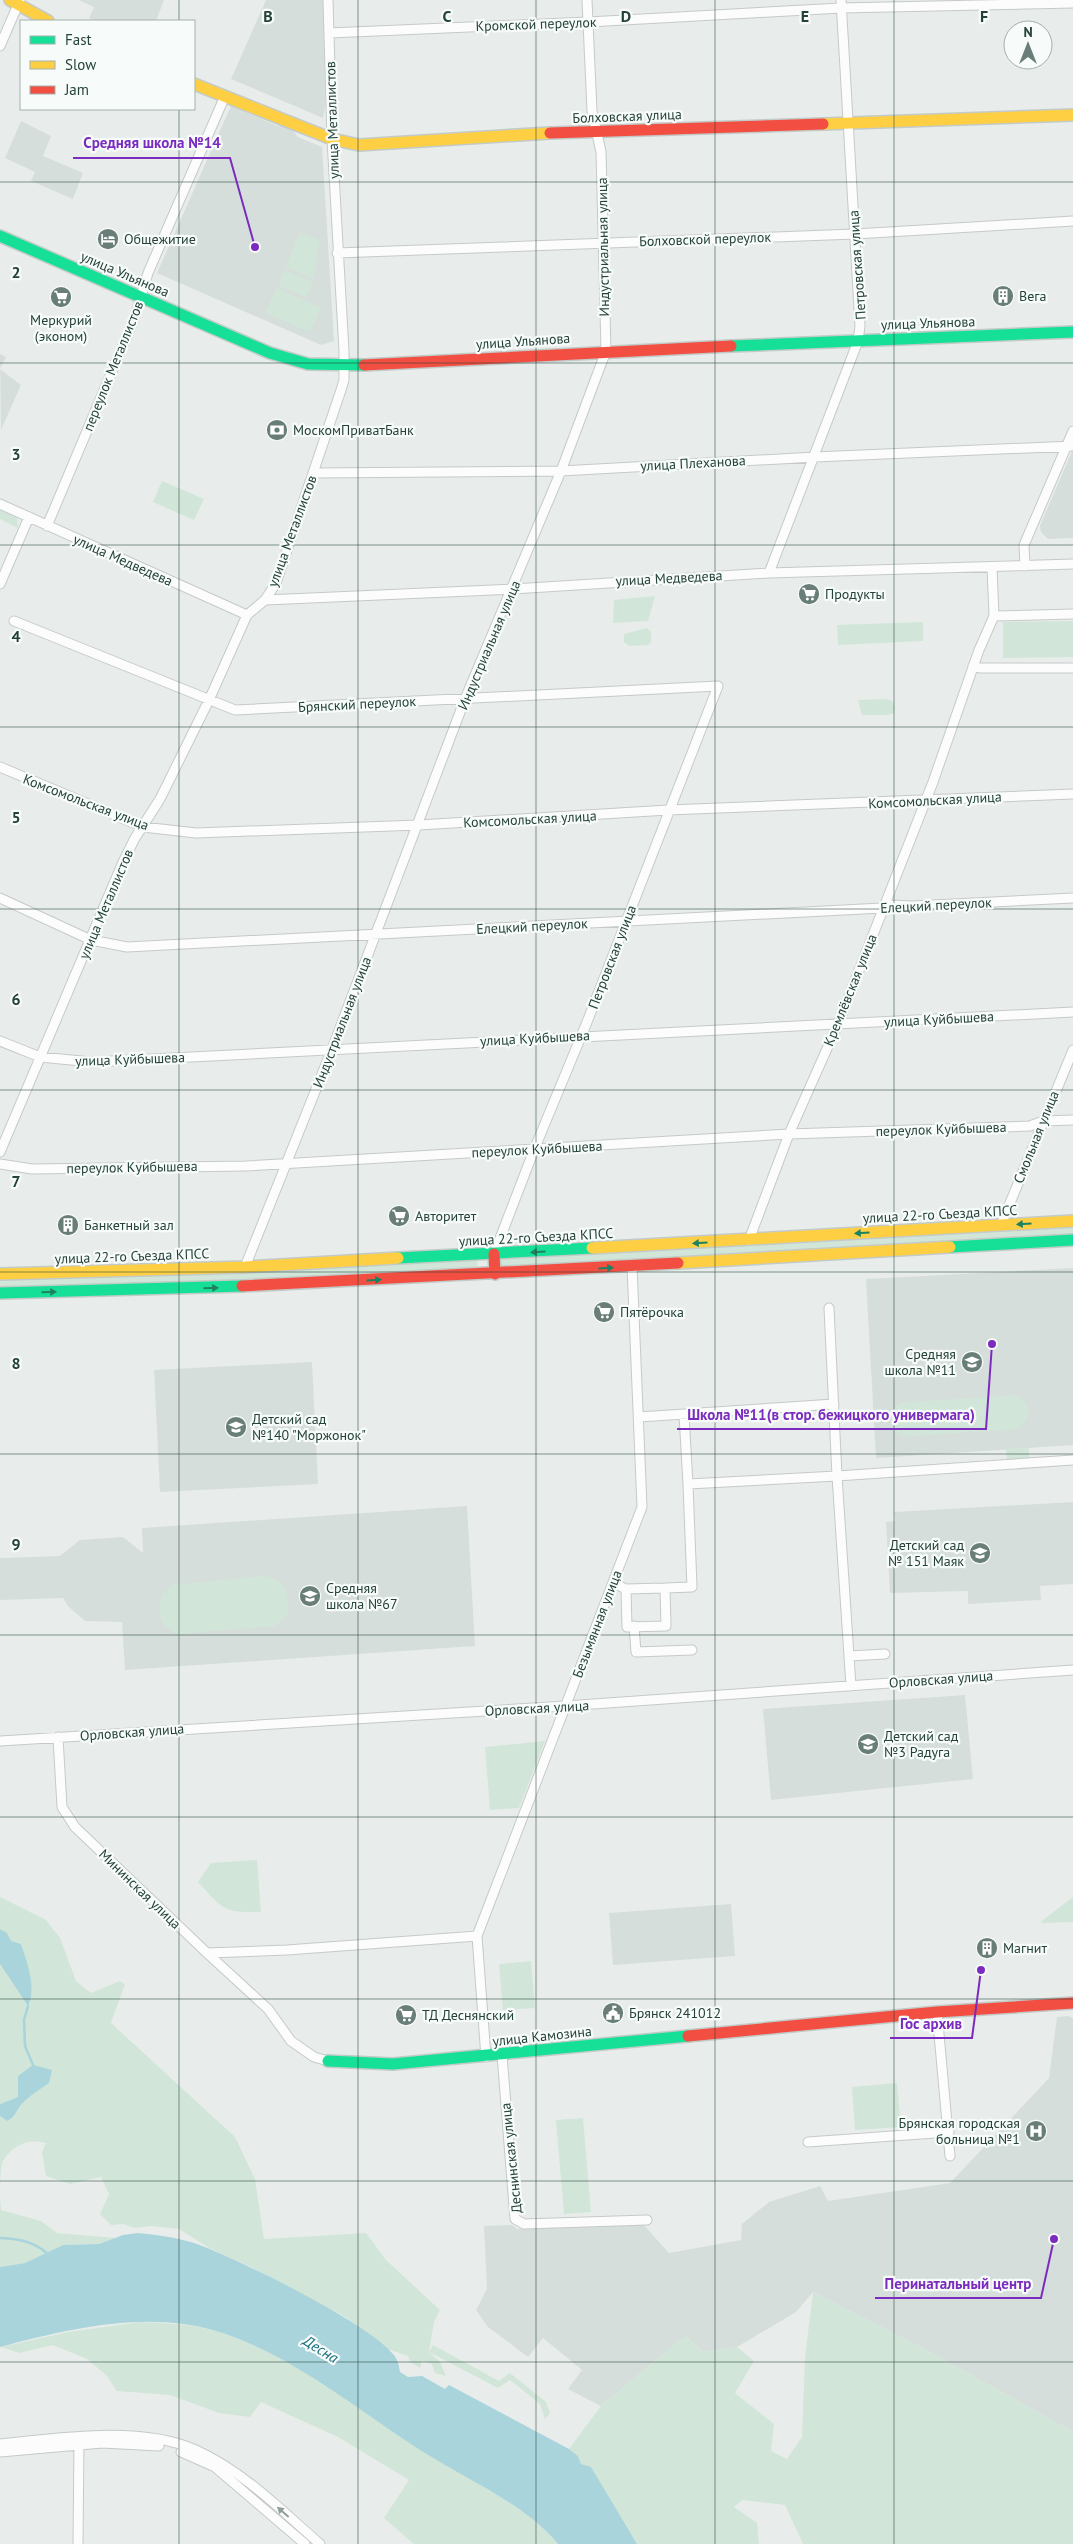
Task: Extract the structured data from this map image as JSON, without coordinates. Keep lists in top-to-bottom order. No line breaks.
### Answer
{"streets":{"main road":["Болховская улица","улица Ульянова","улица 22-го Съезда КПСС","улица Камозина"],"street":["Кромской переулок","улица Металлистов","Болховской переулок","Индустриальная улица","Петровская улица","переулок Металлистов","улица Плеханова","улица Медведева","Брянский переулок","Комсомольская улица","Елецкий переулок","Кремлёвская улица","улица Куйбышева","переулок Куйбышева","Смольная улица","Безымянная улица","Орловская улица","Мининская улица","Деснинская улица"]},"crossings":[["Кромской переулок","улица Металлистов"],["Кромской переулок","Индустриальная улица"],["Кромской переулок","Петровская улица"],["Болховская улица","улица Металлистов"],["Болховская улица","Индустриальная улица"],["Болховская улица","Петровская улица"],["Болховская улица","переулок Металлистов"],["улица Металлистов","Болховской переулок"],["улица Металлистов","улица Ульянова"],["улица Металлистов","улица Плеханова"],["улица Металлистов","улица Медведева"],["улица Металлистов","Брянский переулок"],["улица Металлистов","Комсомольская улица"],["улица Металлистов","Елецкий переулок"],["улица Металлистов","улица Куйбышева"],["Болховской переулок","Индустриальная улица"],["Болховской переулок","Петровская улица"],["Индустриальная улица","улица Ульянова"],["Индустриальная улица","улица Плеханова"],["Индустриальная улица","улица Медведева"],["Индустриальная улица","Брянский переулок"],["Индустриальная улица","Комсомольская улица"],["Индустриальная улица","Елецкий переулок"],["Индустриальная улица","улица Куйбышева"],["Индустриальная улица","переулок Куйбышева"],["Индустриальная улица","улица 22-го Съезда КПСС"],["Петровская улица","улица Ульянова"],["Петровская улица","улица Плеханова"],["Петровская улица","улица Медведева"],["Петровская улица","Брянский переулок"],["Петровская улица","Комсомольская улица"],["Петровская улица","Елецкий переулок"],["Петровская улица","улица Куйбышева"],["Петровская улица","переулок Куйбышева"],["Петровская улица","улица 22-го Съезда КПСС"],["улица Ульянова","переулок Металлистов"],["переулок Металлистов","улица Медведева"],["улица Медведева","Кремлёвская улица"],["Комсомольская улица","Кремлёвская улица"],["Елецкий переулок","Кремлёвская улица"],["Кремлёвская улица","улица Куйбышева"],["Кремлёвская улица","переулок Куйбышева"],["Кремлёвская улица","улица 22-го Съезда КПСС"],["переулок Куйбышева","Смольная улица"],["Смольная улица","улица 22-го Съезда КПСС"],["Безымянная улица","Орловская улица"],["Безымянная улица","улица Камозина"],["Орловская улица","Мининская улица"],["Мининская улица","улица Камозина"],["улица Камозина","Деснинская улица"]],"water":["Десна"],"places":{"hotel":["Общежитие"],"other":["Средняя школа №14","Школа №11(в стор. бежицкого универмага)","Гос архив","Перинатальный центр"],"building":["Вега","Банкетный зал","Магнит"],"supermarket":["Меркурий (эконом)","Продукты","Авторитет","Пятёрочка","ТД Деснянский"],"bank":["МоскомПриватБанк"],"school or university":["Средняя школа №11","Детский сад №140 \"Моржонок\"","Детский сад № 151 Маяк","Средняя школа №67","Детский сад №3 Радуга"],"public building":["Брянск 241012"],"hospital":["Брянская городская больница №1"]},"legend":["Fast","Slow","Jam"],"north":"top","grid":{"columns":["B","C","D","E","F"],"rows":["2","3","4","5","6","7","8","9"]}}
